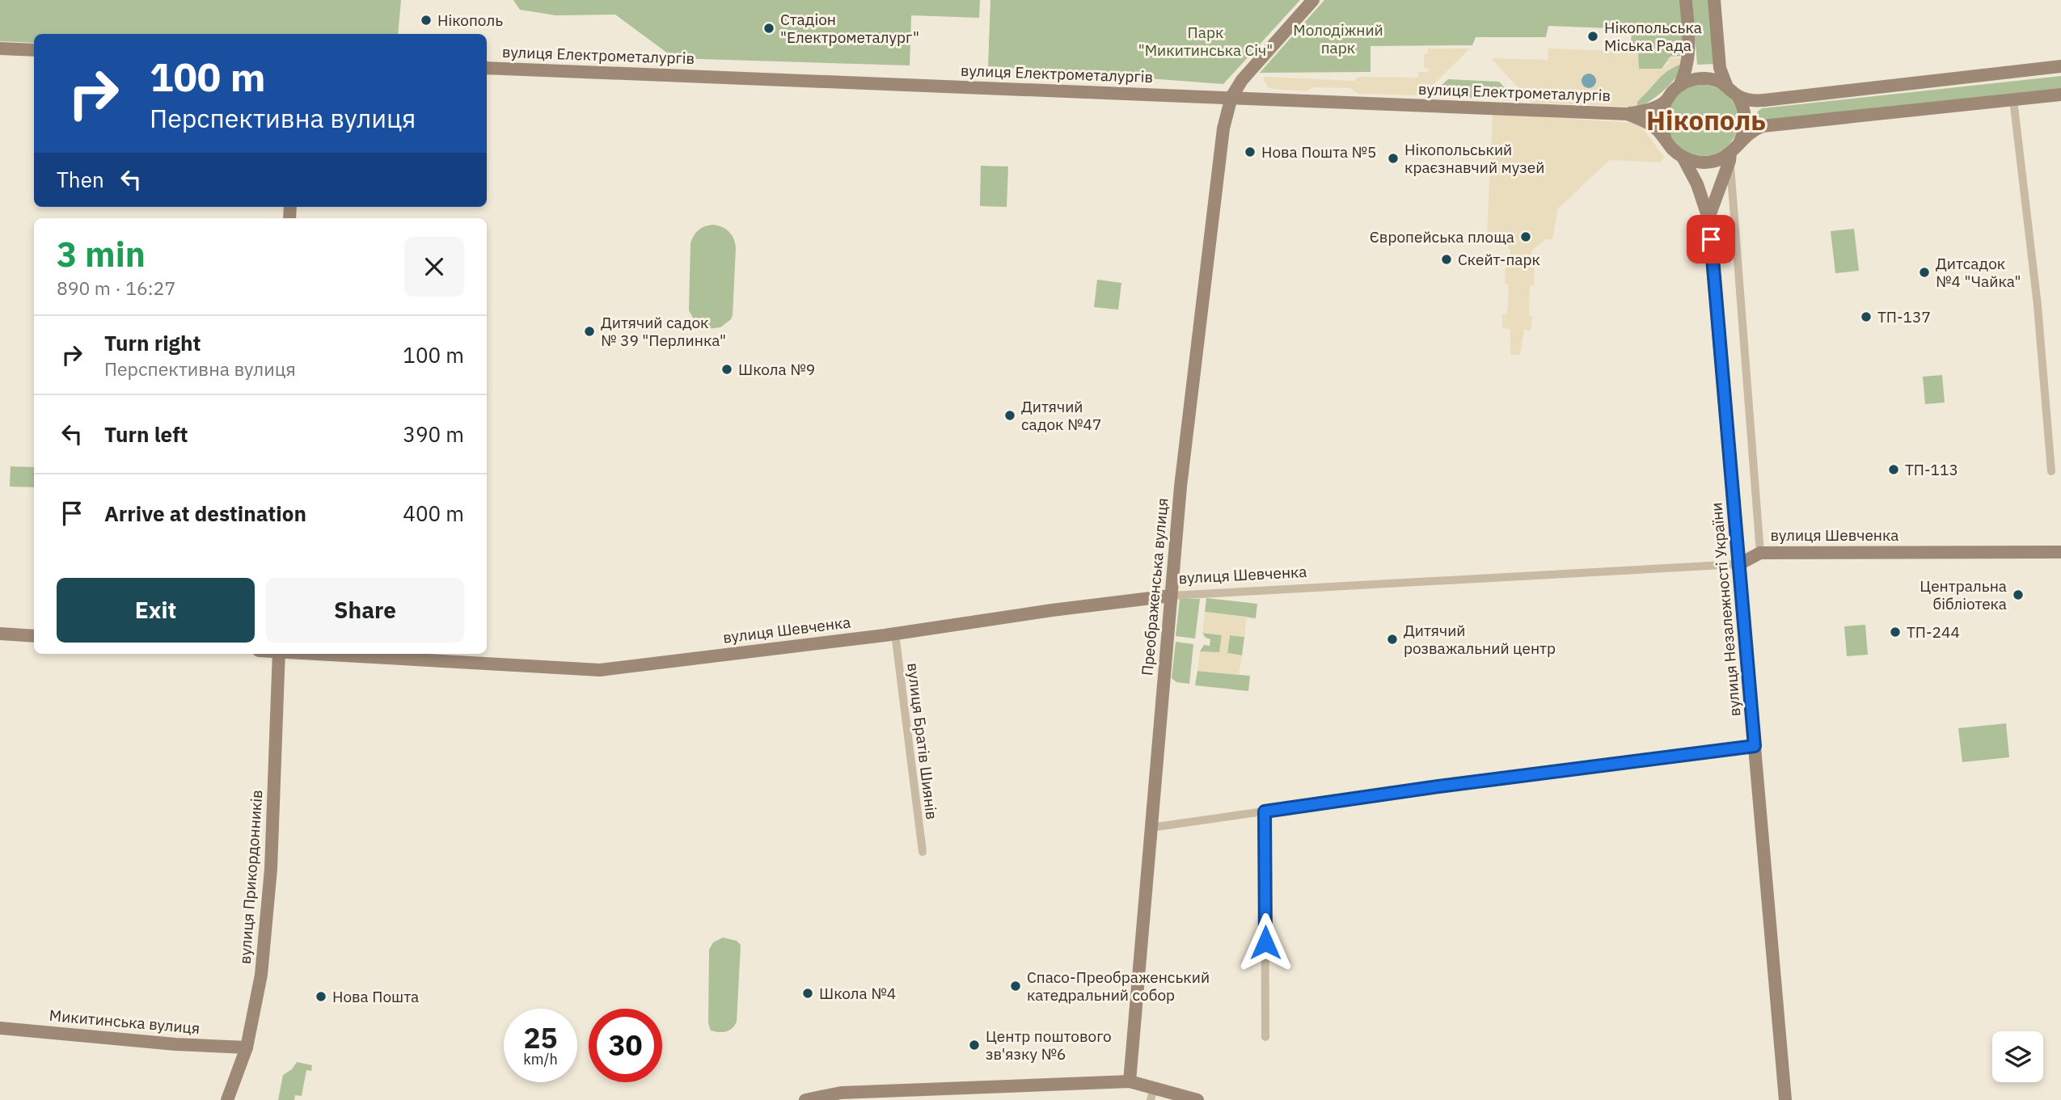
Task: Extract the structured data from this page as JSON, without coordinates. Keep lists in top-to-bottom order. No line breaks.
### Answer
{"streets":{"main road":["вулиця Електрометалургів","вулиця Шевченка","Преображенська вулиця","вулиця Незалежності України","вулиця Прикордонників","Микитинська вулиця"],"street":["вулиця Братів Шиянів"]},"crossings":[["вулиця Електрометалургів","Преображенська вулиця"],["вулиця Електрометалургів","вулиця Незалежності України"],["вулиця Шевченка","Преображенська вулиця"],["вулиця Шевченка","вулиця Незалежності України"],["вулиця Шевченка","вулиця Братів Шиянів"],["вулиця Прикордонників","Микитинська вулиця"]],"districts":["Нікополь"],"parks":["Молодіжний парк","Парк \"Микитинська Січ\""],"places":["Нікополь","Стадіон \"Електрометалург\"","Нiкопольська Міська Рада","Нова Пошта №5","Нiкопольський краєзнавчий музей","Європейська площа","Скейт-парк","Дитсадок №4 \"Чайка\"","ТП-137","Дитячий садок № 39 \"Перлинка\"","Школа №9","Дитячий садок №47","ТП-113","Центральна бібліотека","ТП-244","Дитячий розважальний центр","Спасо-Преображенський катедральний собор","Школа №4","Нова Пошта","Центр поштового зв'язку №6"],"page":{"turn":["100 m","Перспективна вулиця"],"then":"Then","heading":["3 min","890 m · 16:27"],"list":[{"name":"Turn right","note":"Перспективна вулиця","value":"100 m"},{"name":"Turn left","value":"390 m"},{"name":"Arrive at destination","value":"400 m"}],"buttons":["Exit","Share"],"speed":"25 km/h","limit":"30"}}
